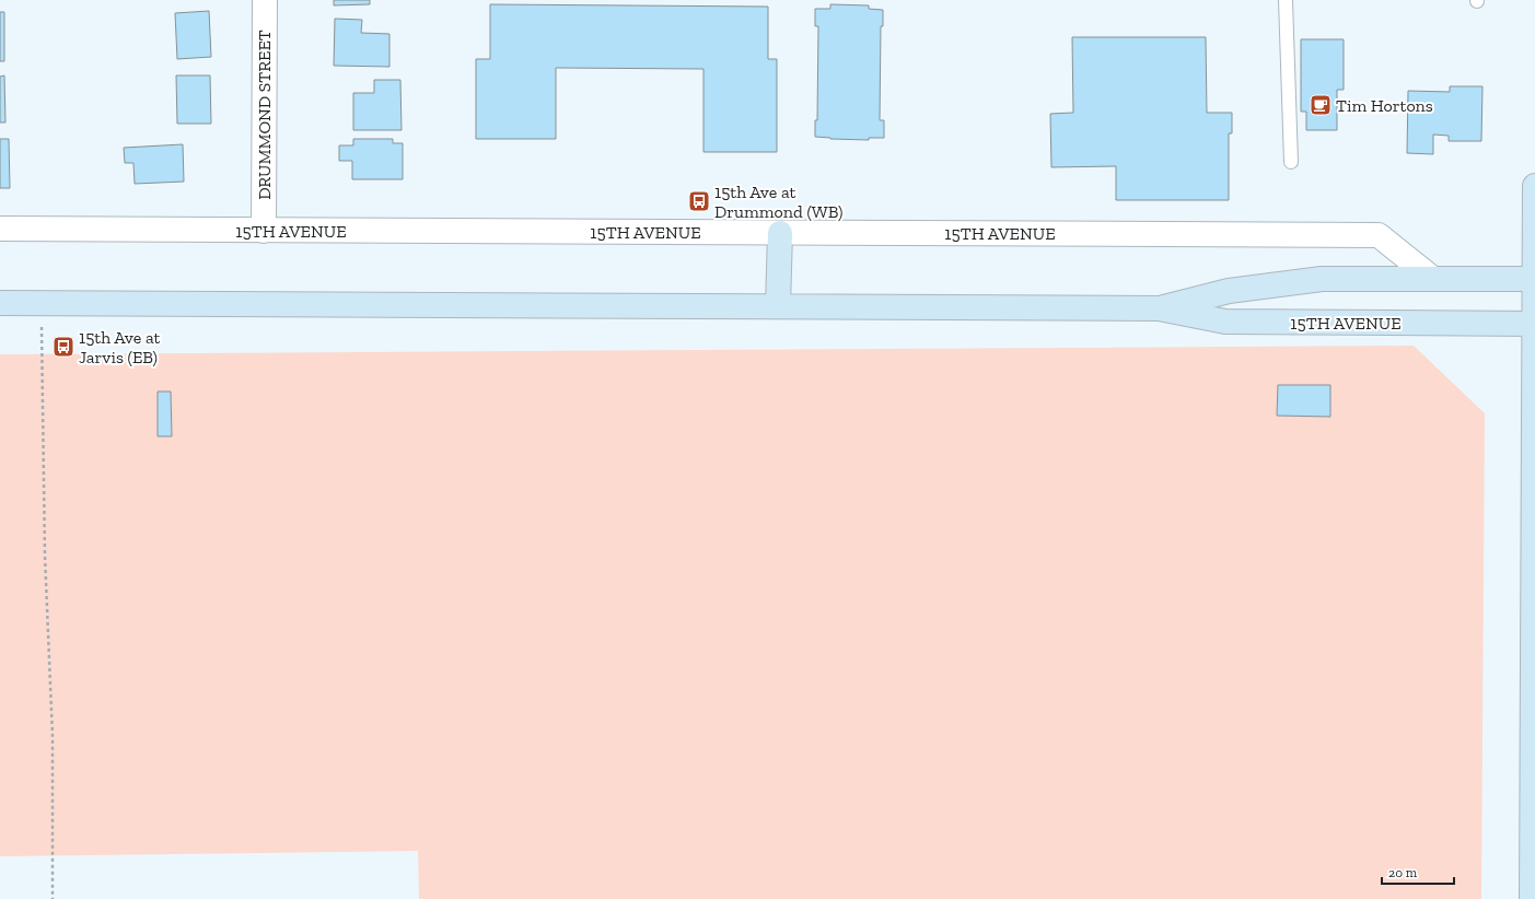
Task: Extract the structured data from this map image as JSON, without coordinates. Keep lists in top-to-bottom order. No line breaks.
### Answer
{"streets":{"main road":["15TH AVENUE"],"street":["DRUMMOND STREET"]},"crossings":[["DRUMMOND STREET","15TH AVENUE"]],"places":{"cafe":["Tim Hortons"],"bus stop":["15th Ave at Drummond (WB)","15th Ave at Jarvis (EB)"]},"scale_bar":"20 m"}
